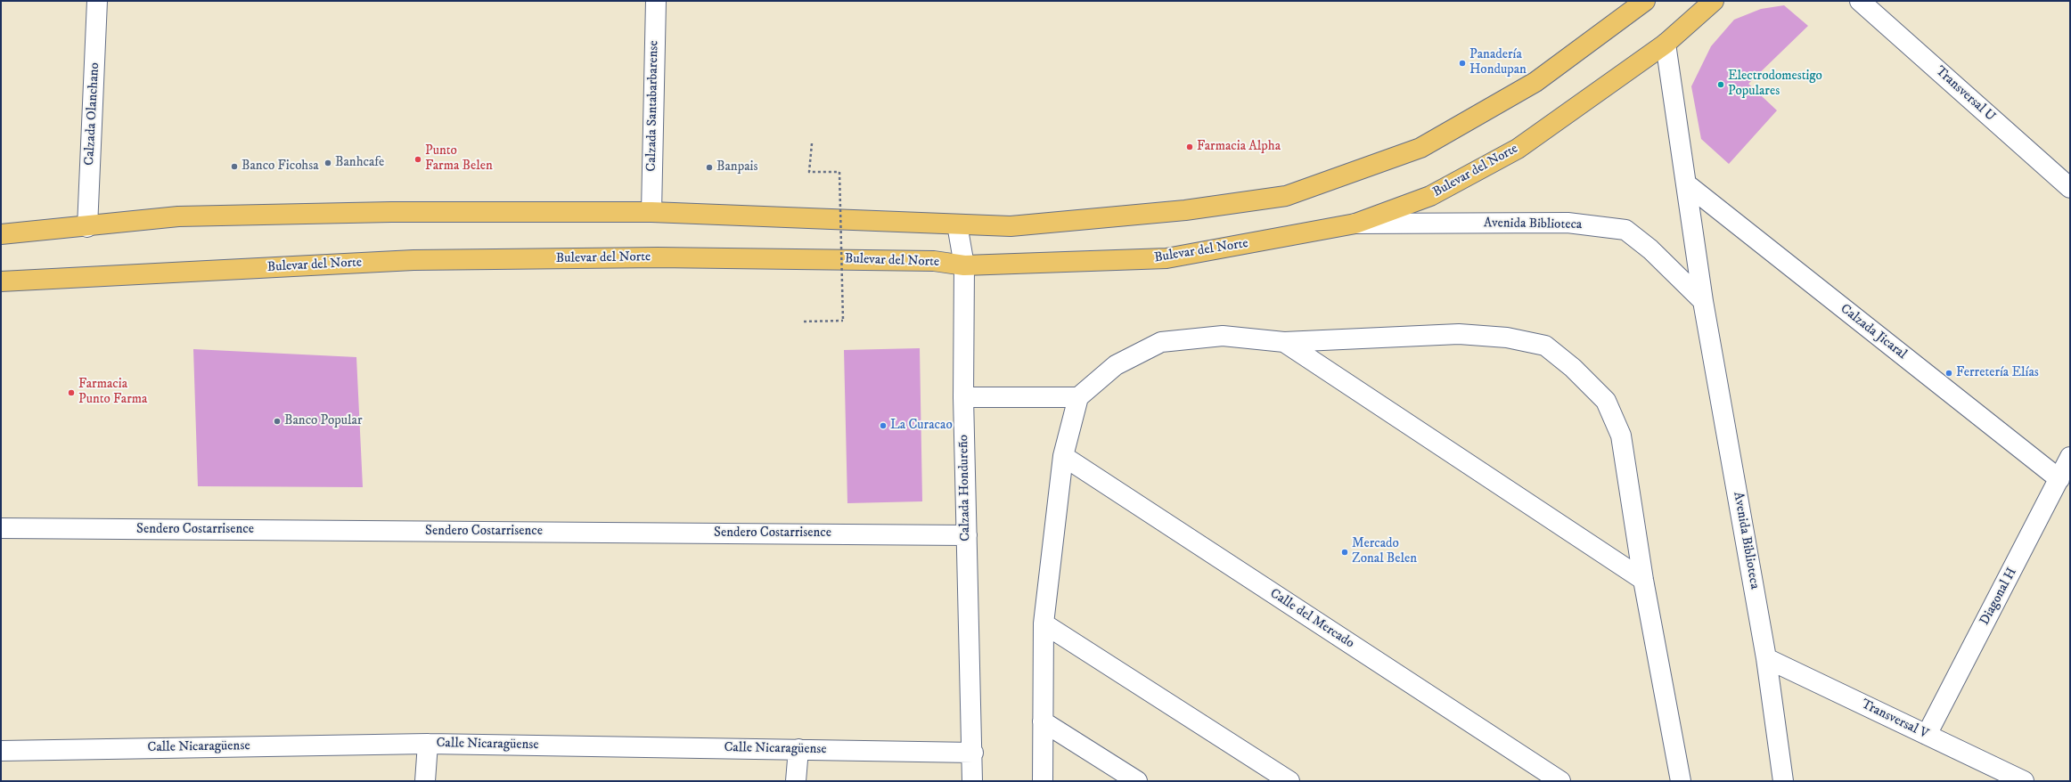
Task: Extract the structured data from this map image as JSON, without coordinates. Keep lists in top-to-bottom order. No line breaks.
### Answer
{"streets":{"main road":["Bulevar del Norte"],"street":["Transversal U","Calzada Santabarbarense","Calzada Olanchano","Avenida Biblioteca","Calzada Jicaral","Calzada Hondureño","Sendero Costarrisence","Diagonal H","Calle del Mercado","Transversal V","Calle Nicaragüense"]},"crossings":[["Bulevar del Norte","Avenida Biblioteca"],["Bulevar del Norte","Calzada Hondureño"],["Avenida Biblioteca","Calzada Jicaral"],["Avenida Biblioteca","Transversal V"],["Calzada Jicaral","Diagonal H"],["Calzada Hondureño","Sendero Costarrisence"],["Calzada Hondureño","Calle Nicaragüense"],["Diagonal H","Transversal V"]],"places":["Panadería Hondupan","Electrodomestigo Populares","Farmacia Alpha","Punto Farma Belen","Banhcafe","Banco Ficohsa","Banpais","Ferretería Elías","Farmacia Punto Farma","Banco Popular","La Curacao","Mercado Zonal Belen"]}
